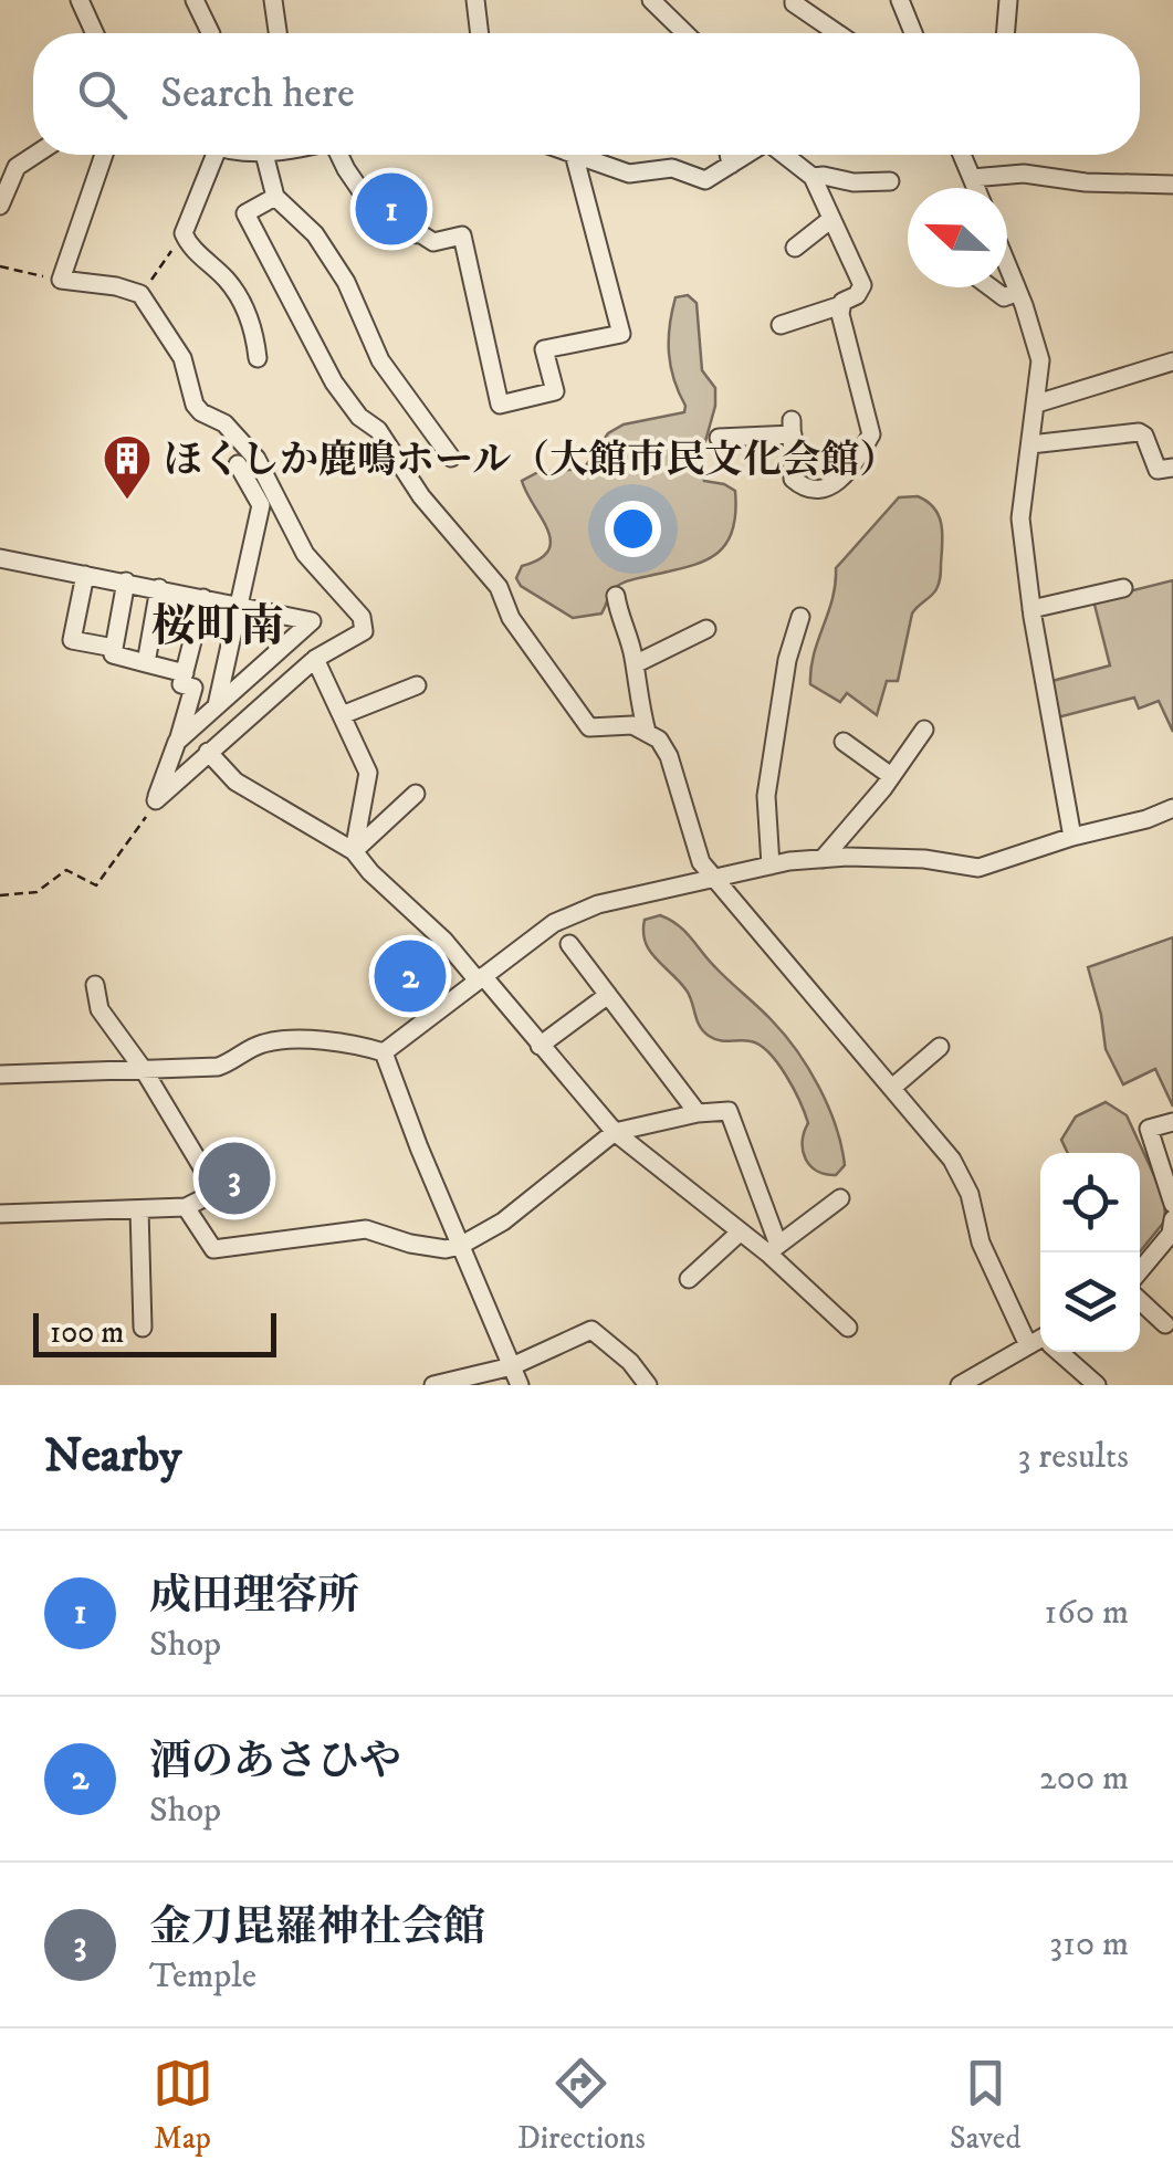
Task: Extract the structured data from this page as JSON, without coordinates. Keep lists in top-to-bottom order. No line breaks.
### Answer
{"districts":["桜町南"],"places":{"building":["ほくしか鹿鳴ホール（大館市民文化会館）"]},"scale_bar":"100 m","north":"left","page":{"search":"Search here","pins":["1","2","3"],"scale":"100 m","heading":["Nearby","3 results"],"list":[{"mark":"1","name":"成田理容所","note":"Shop","value":"160 m"},{"mark":"2","name":"酒のあさひや","note":"Shop","value":"200 m"},{"mark":"3","name":"金刀毘羅神社会館","note":"Temple","value":"310 m"}],"nav":["Map","Directions","Saved"]}}
